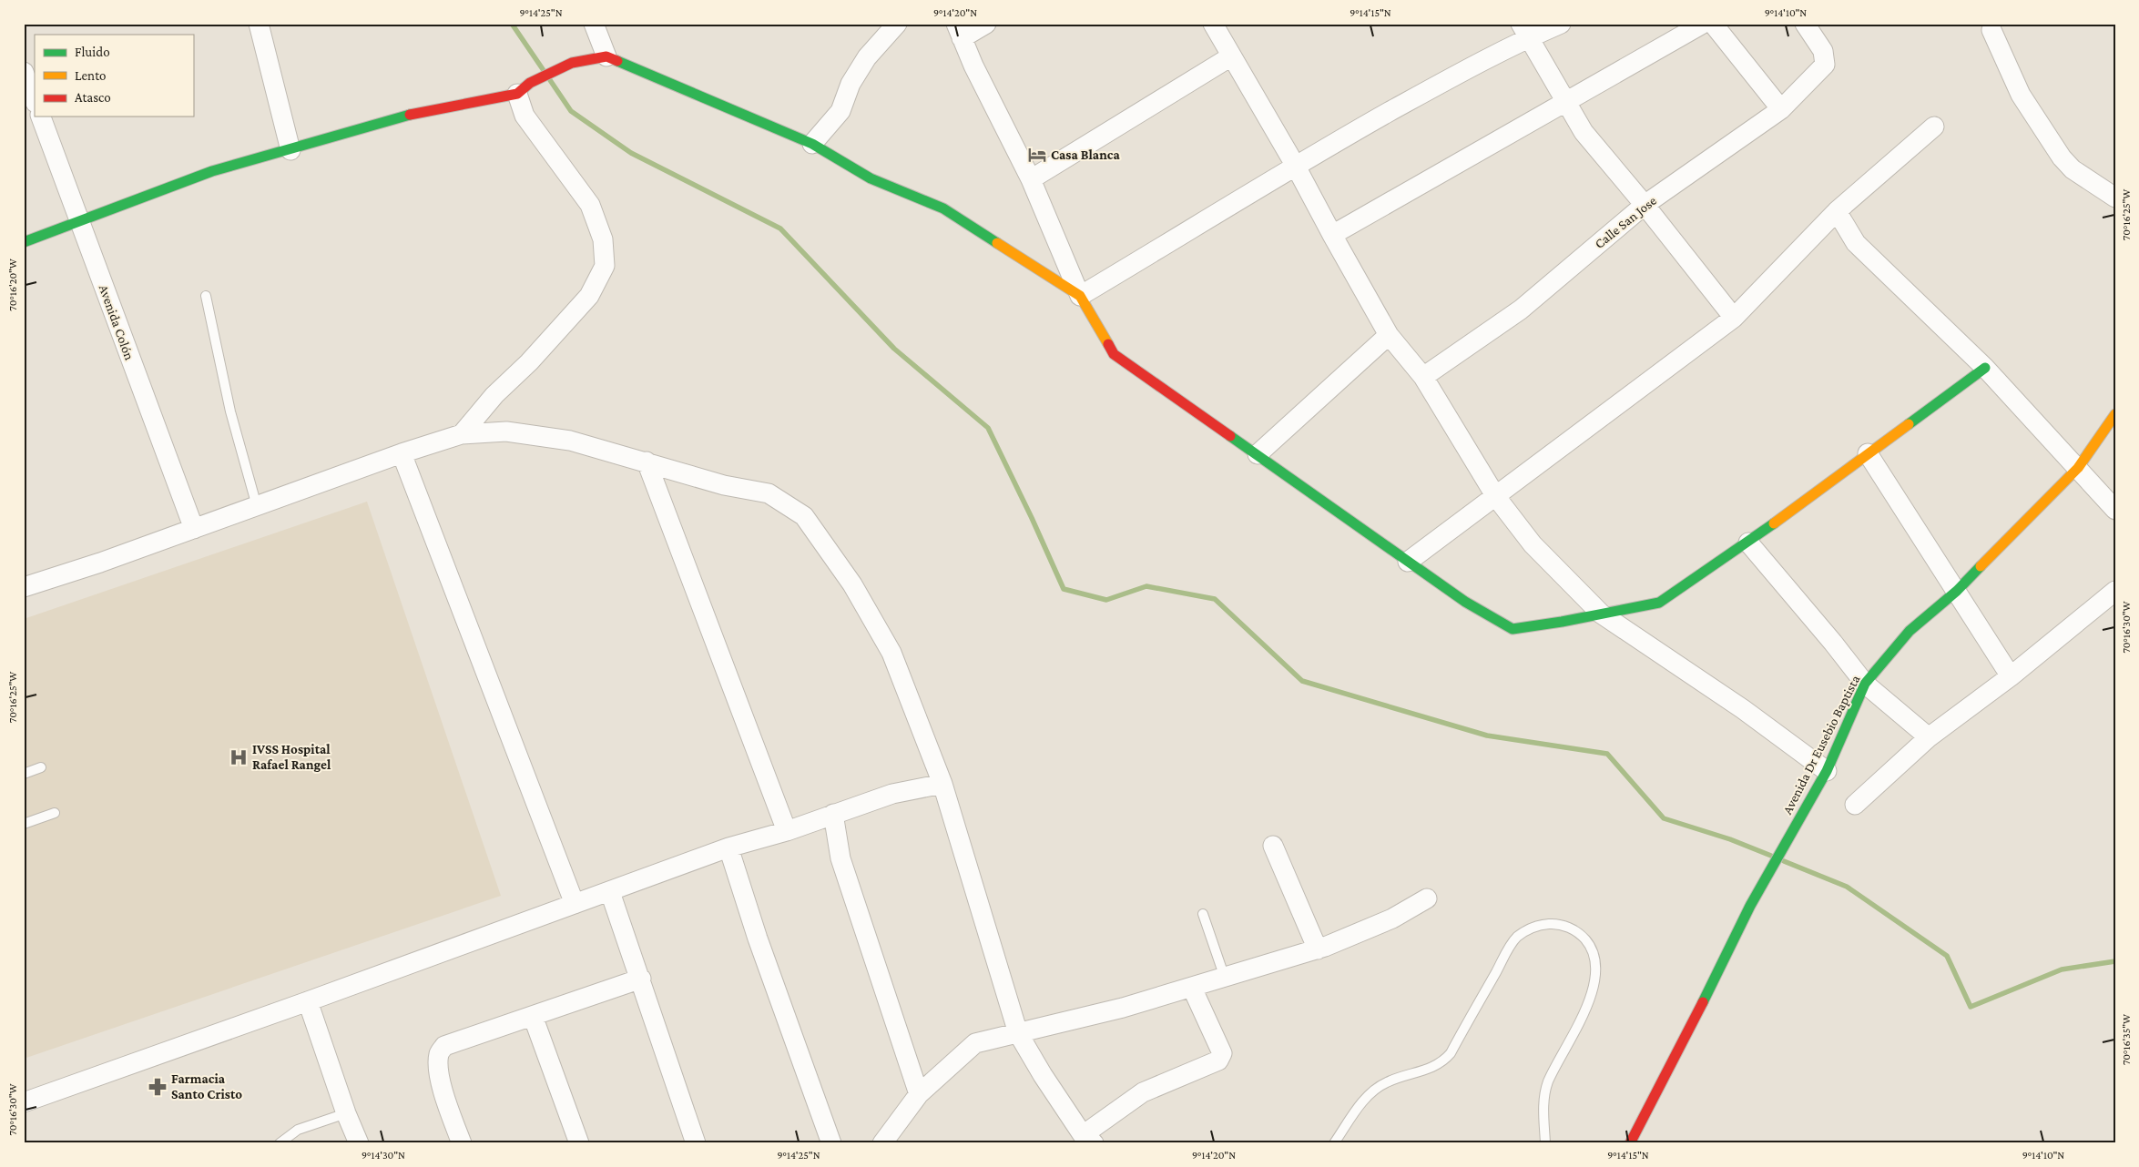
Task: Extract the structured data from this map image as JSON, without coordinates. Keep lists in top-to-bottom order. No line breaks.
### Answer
{"streets":{"street":["Calle San Jose","Avenida Colón","Avenida Dr Eusebio Baptista"]},"places":{"hotel":["Casa Blanca"],"hospital":["IVSS Hospital Rafael Rangel"],"pharmacy":["Farmacia Santo Cristo"]},"legend":["Fluido","Lento","Atasco"],"coordinates":["9°14'25\"N","9°14'20\"N","9°14'15\"N","9°14'10\"N","70°16'25\"W","70°16'20\"W","70°16'30\"W","70°16'35\"W","9°14'30\"N"]}
